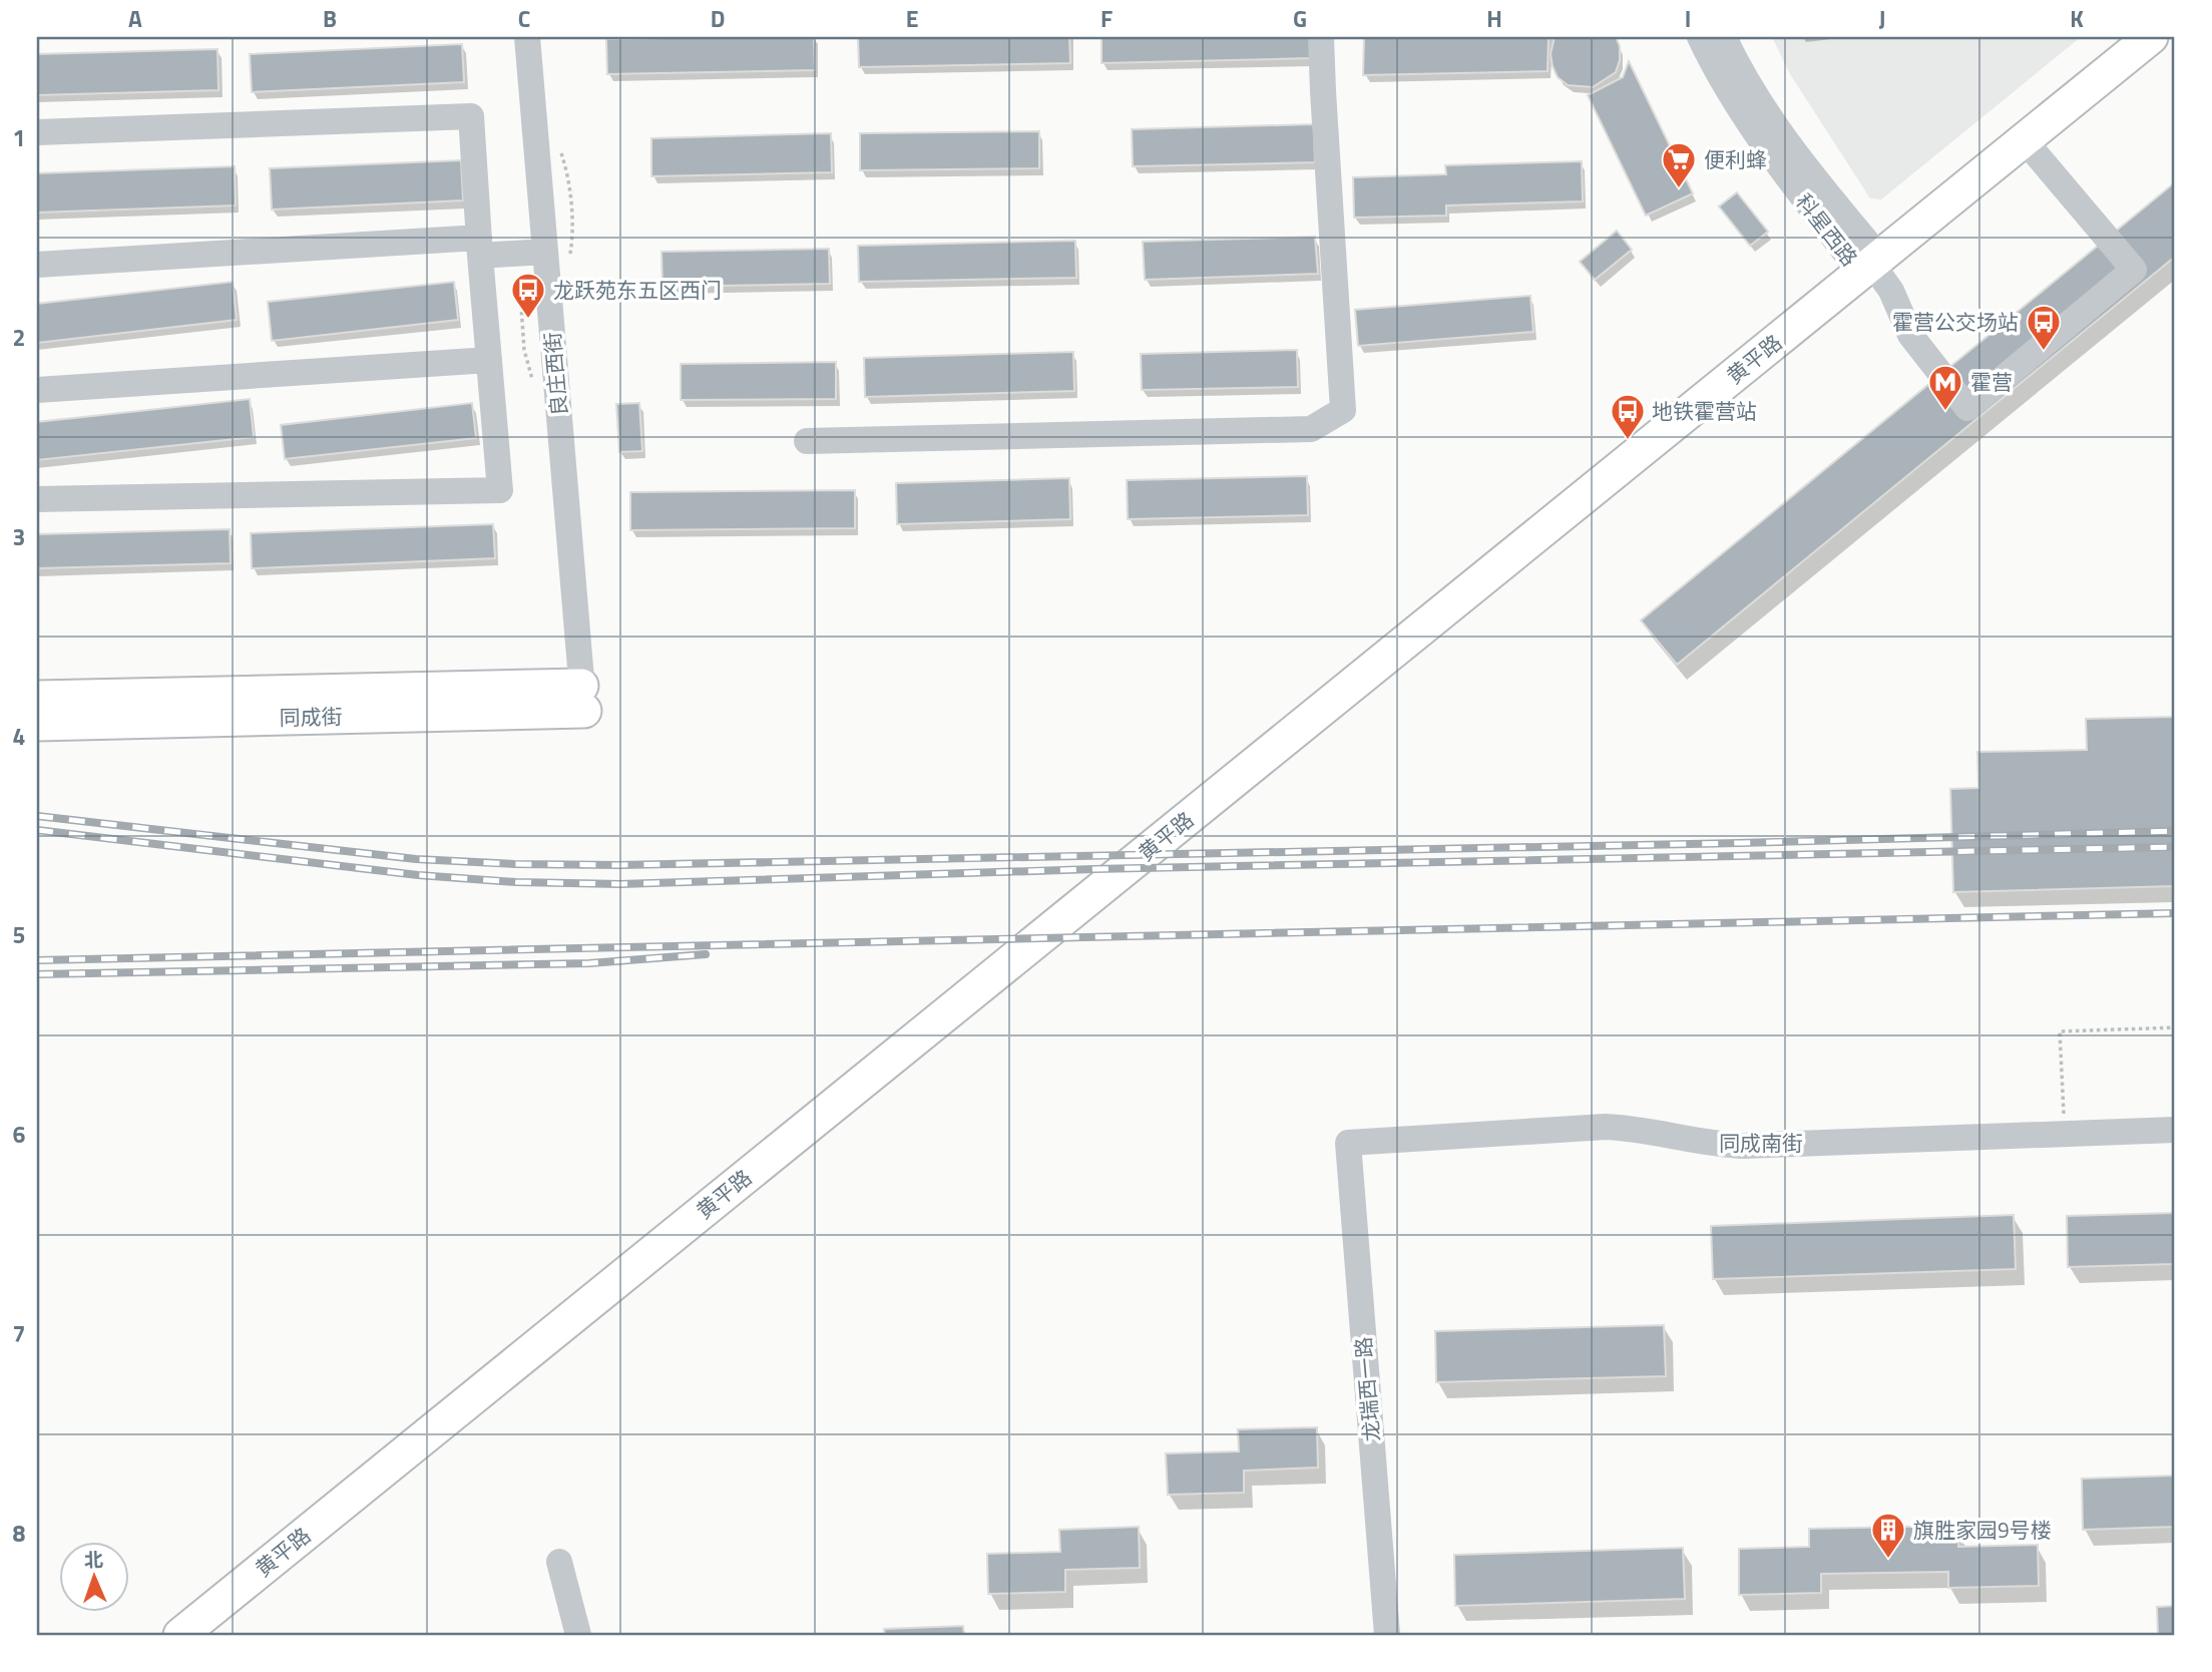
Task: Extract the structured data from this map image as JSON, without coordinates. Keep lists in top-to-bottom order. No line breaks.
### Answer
{"streets":{"main road":["黄平路","同成街"],"street":["科星西路","良庄西街","同成南街","龙瑞西一路"]},"crossings":[["科星西路","黄平路"],["良庄西街","同成街"],["同成南街","龙瑞西一路"]],"places":{"supermarket":["便利蜂"],"bus stop":["龙跃苑东五区西门","霍营公交场站","地铁霍营站"],"metro station":["霍营"],"building":["旗胜家园9号楼"]},"north":"top","grid":{"columns":["A","B","C","D","E","F","G","H","I","J","K"],"rows":["1","2","3","4","5","6","7","8"]}}
